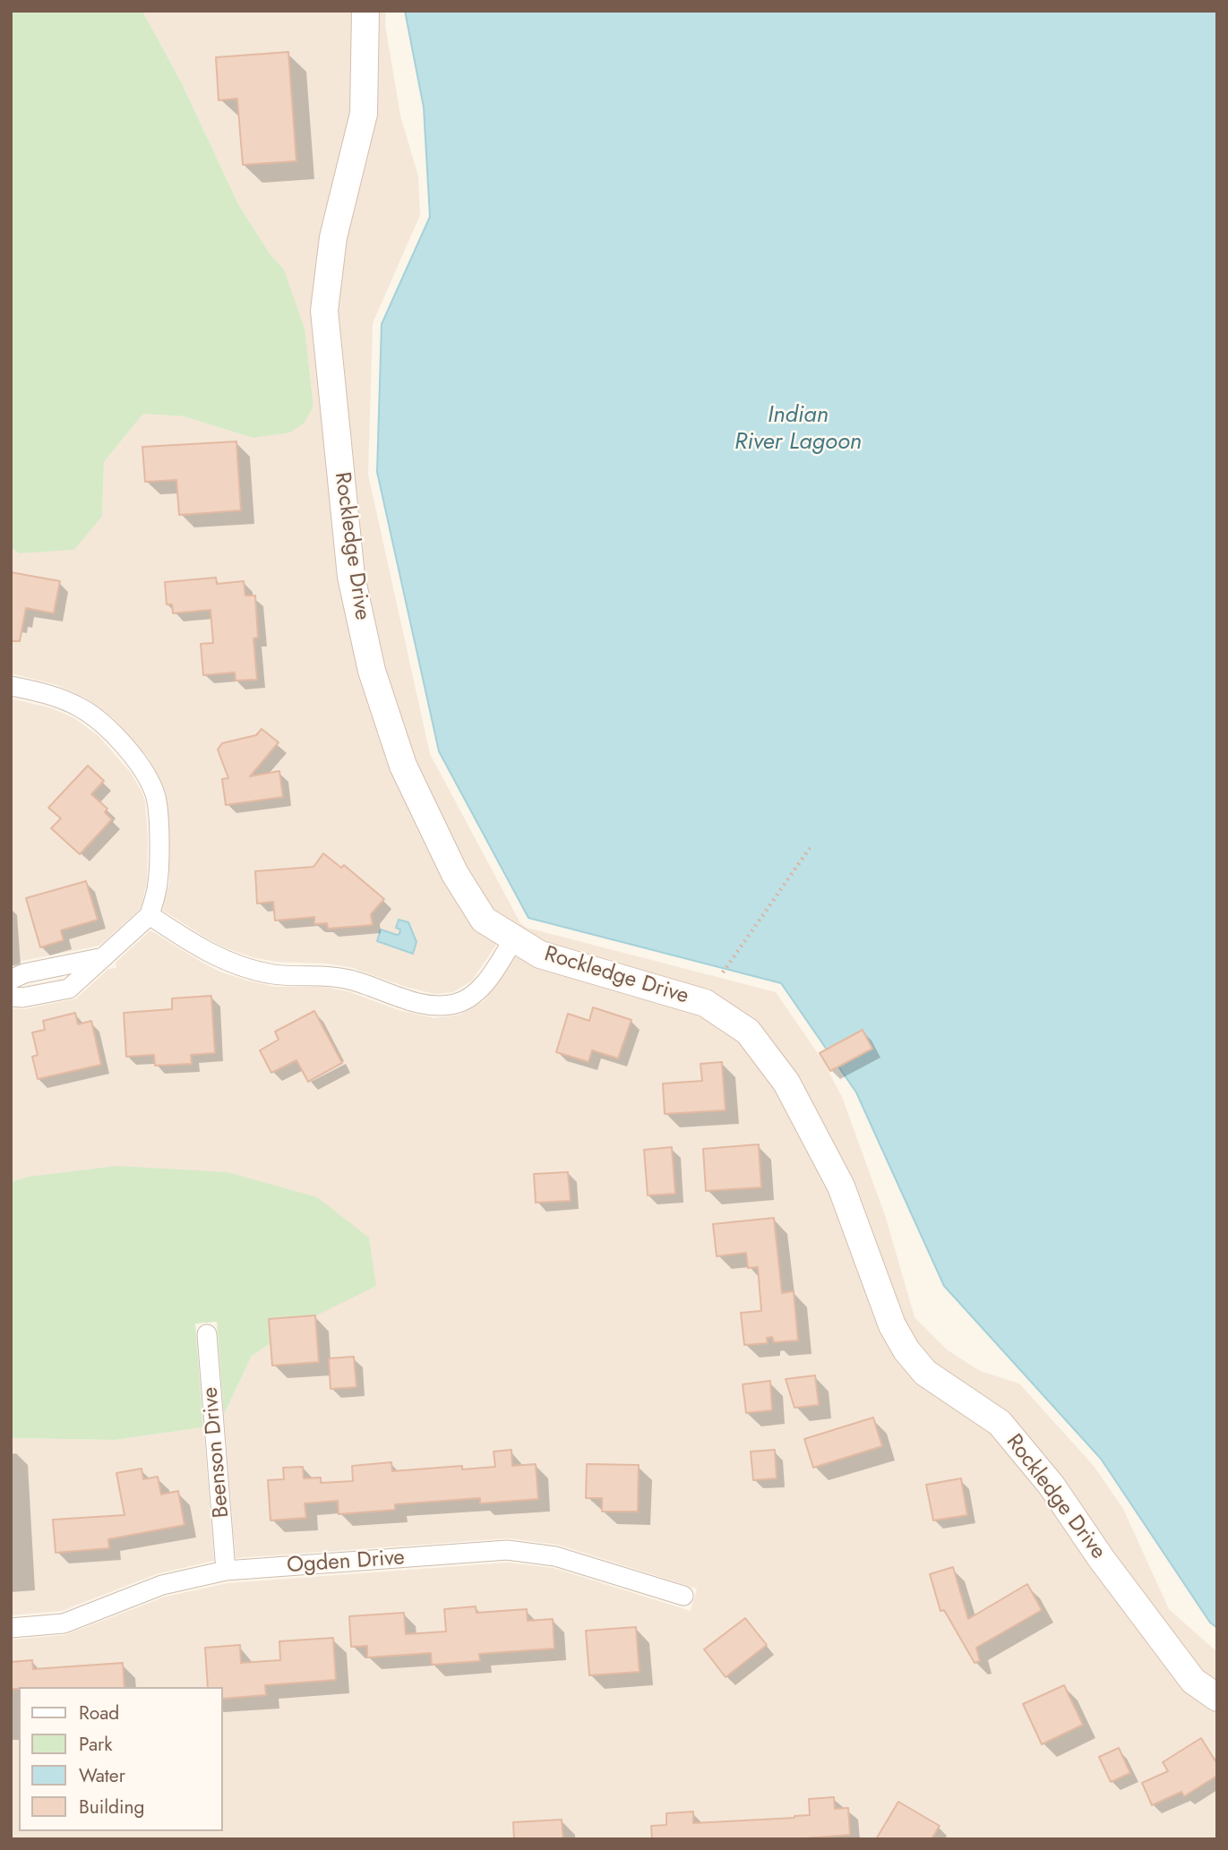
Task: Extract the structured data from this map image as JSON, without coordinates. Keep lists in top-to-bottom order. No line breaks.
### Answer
{"streets":{"street":["Rockledge Drive","Beenson Drive","Ogden Drive"]},"crossings":[["Beenson Drive","Ogden Drive"]],"water":["Indian River Lagoon"],"legend":["Road","Park","Water","Building"]}
